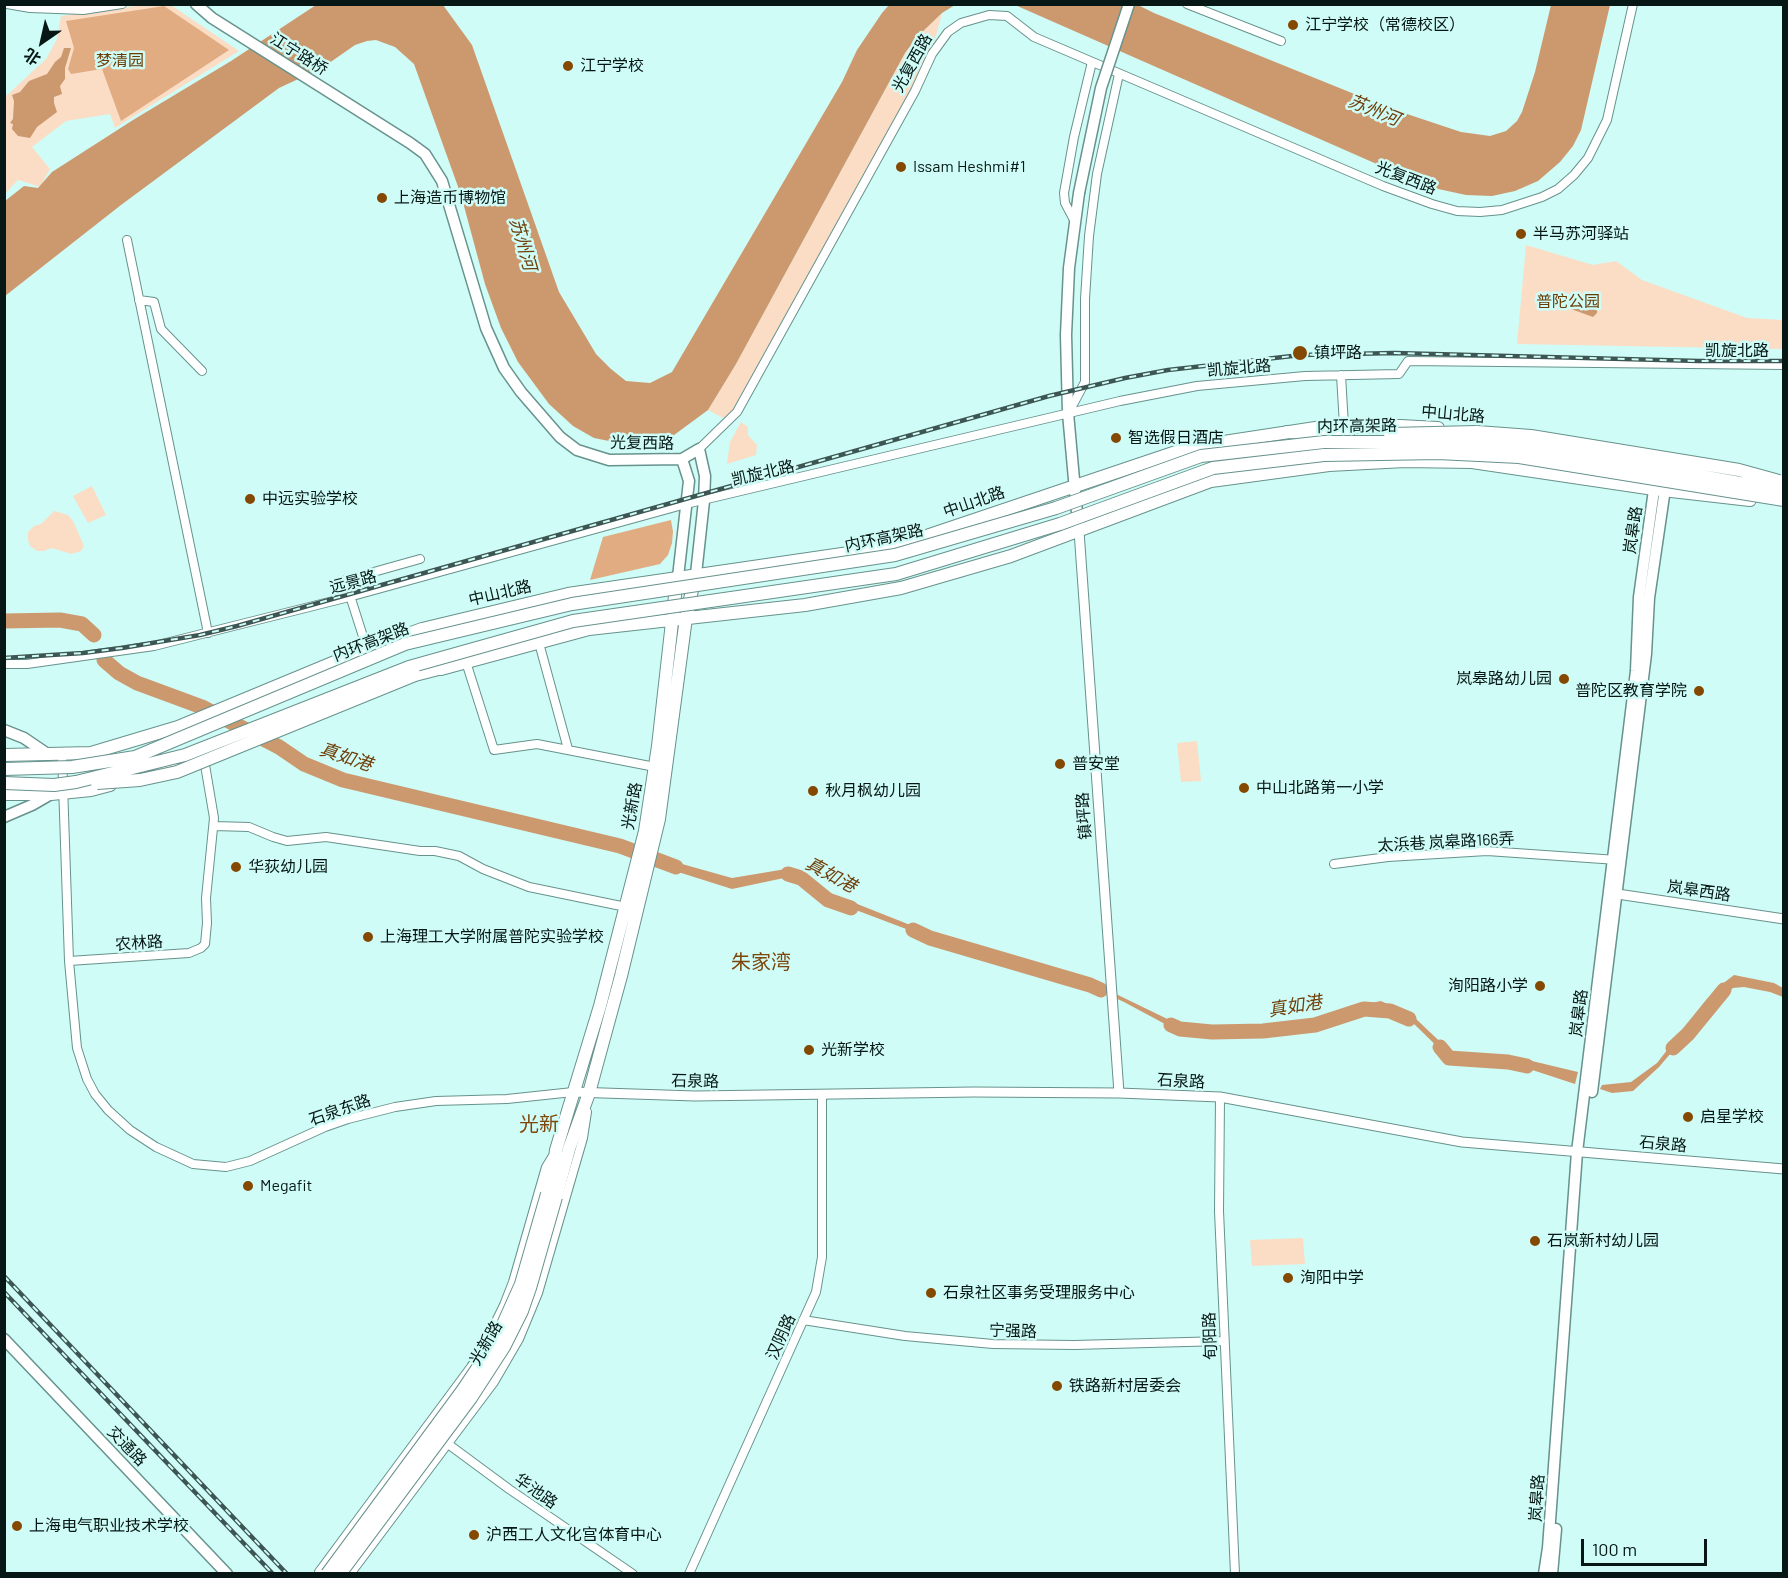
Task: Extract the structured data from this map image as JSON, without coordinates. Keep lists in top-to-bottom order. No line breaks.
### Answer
{"streets":{"main road":["江宁路桥","光复西路","中山北路","内环高架路","岚皋路","光新路","镇坪路","交通路"],"street":["凯旋北路","远景路","太浜巷 岚皋路166弄","岚皋西路","农林路","石泉路","石泉东路","宁强路","旬阳路","汉阴路","华池路"]},"crossings":[["江宁路桥","光复西路"],["光复西路","光新路"],["凯旋北路","远景路"],["凯旋北路","光新路"],["凯旋北路","镇坪路"],["中山北路","岚皋路"],["中山北路","光新路"],["中山北路","镇坪路"],["岚皋路","太浜巷 岚皋路166弄"],["岚皋路","岚皋西路"],["岚皋路","石泉路"],["远景路","光新路"],["光新路","石泉路"],["光新路","石泉东路"],["光新路","华池路"],["镇坪路","石泉路"],["农林路","石泉东路"],["石泉路","石泉东路"],["石泉路","旬阳路"],["石泉路","汉阴路"],["宁强路","旬阳路"],["宁强路","汉阴路"]],"districts":["朱家湾","光新"],"water":["苏州河","真如港"],"parks":["梦清园","普陀公园"],"places":["江宁学校（常德校区）","江宁学校","Issam Heshmi#1","上海造币博物馆","半马苏河驿站","镇坪路","智选假日酒店","中远实验学校","岚皋路幼儿园","普陀区教育学院","普安堂","中山北路第一小学","秋月枫幼儿园","华荻幼儿园","上海理工大学附属普陀实验学校","洵阳路小学","光新学校","启星学校","Megafit","石岚新村幼儿园","洵阳中学","石泉社区事务受理服务中心","铁路新村居委会","上海电气职业技术学校","沪西工人文化宫体育中心"],"scale_bar":"100 m","north":"bottom left"}
